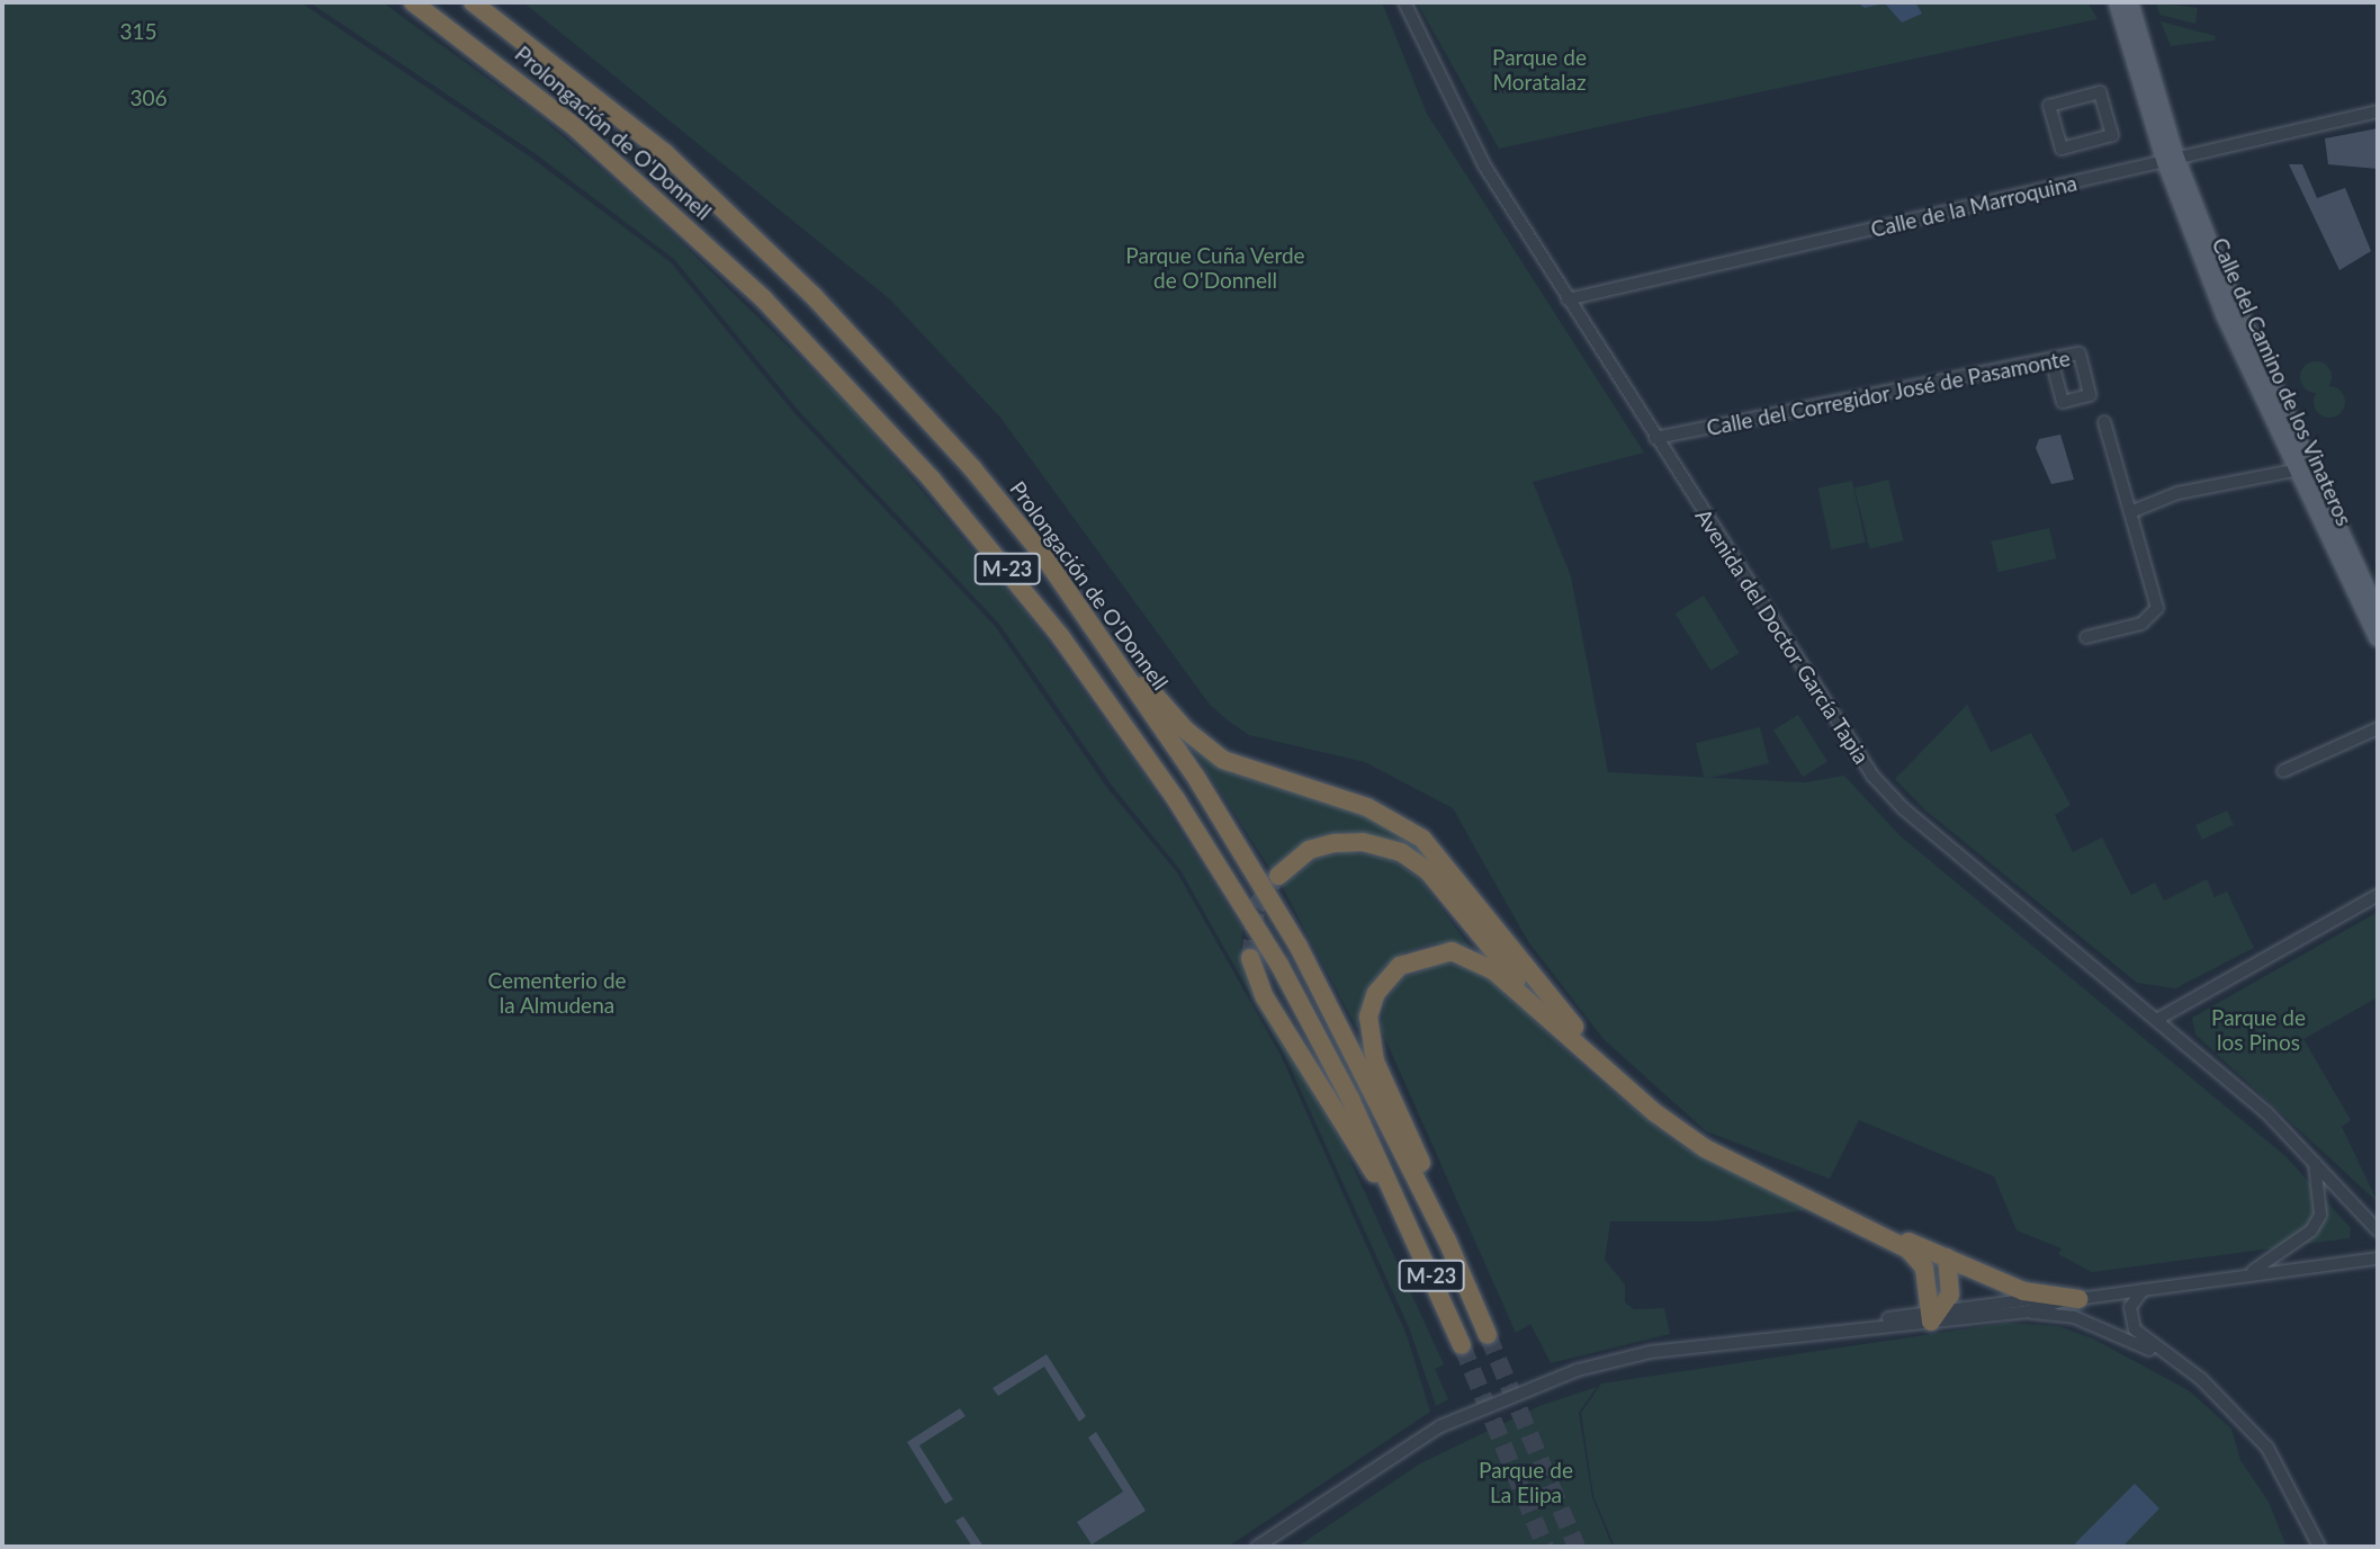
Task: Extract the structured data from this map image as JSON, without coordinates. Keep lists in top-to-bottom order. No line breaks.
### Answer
{"streets":{"highway":["Prolongación de O'Donnell","M-23"],"main road":["Calle del Camino de los Vinateros"],"street":["Calle de la Marroquina","Calle del Corregidor José de Pasamonte","Avenida del Doctor García Tapia"]},"crossings":[["Calle de la Marroquina","Calle del Camino de los Vinateros"],["Calle de la Marroquina","Avenida del Doctor García Tapia"],["Calle del Corregidor José de Pasamonte","Avenida del Doctor García Tapia"]],"parks":["315","Parque de Moratalaz","306","Parque Cuña Verde de O'Donnell","Cementerio de la Almudena","Parque de los Pinos","Parque de La Elipa"]}
